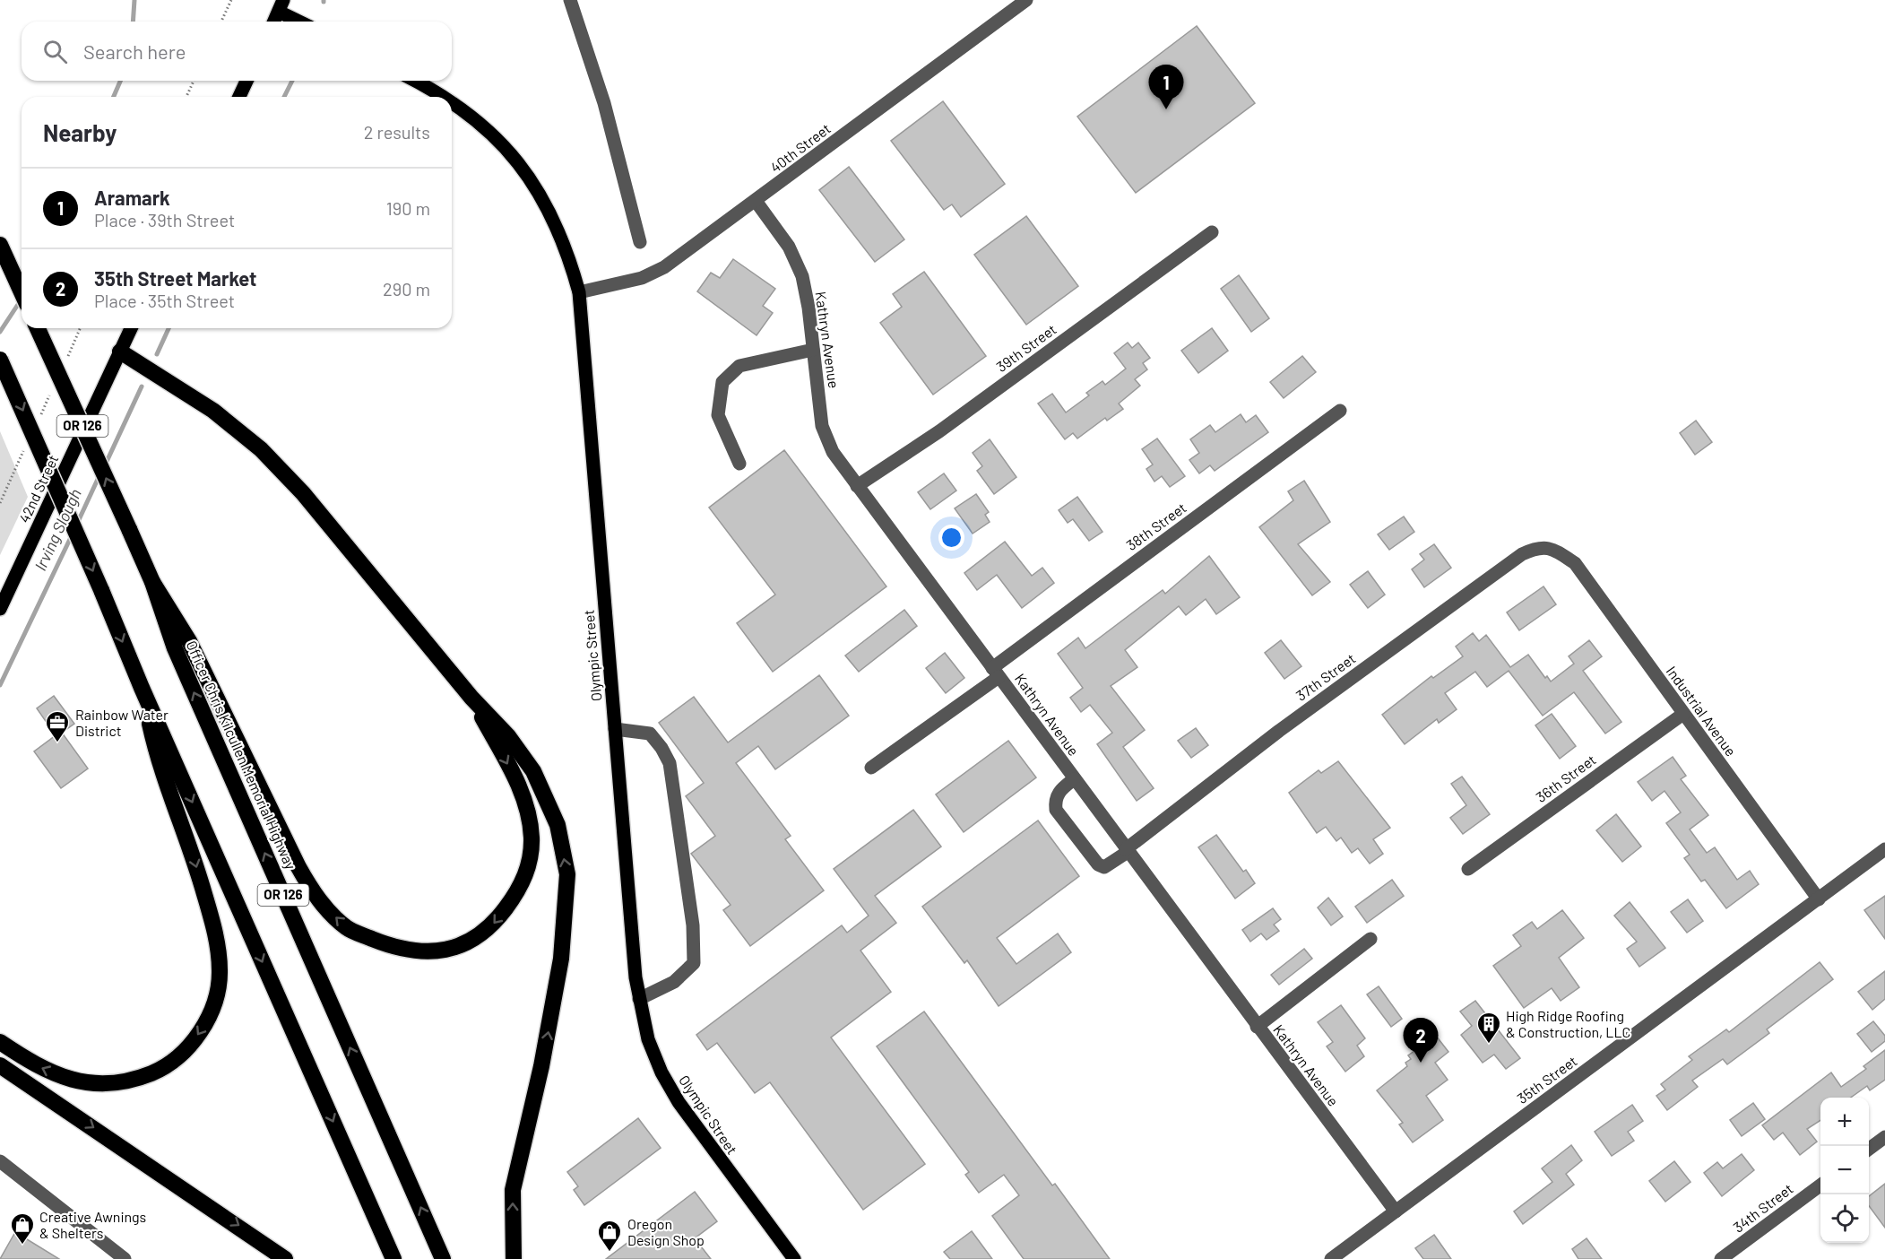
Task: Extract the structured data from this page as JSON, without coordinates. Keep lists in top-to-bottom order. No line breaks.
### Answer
{"streets":{"highway":["OR 126","Officer Chris Kilcullen Memorial Highway"],"main road":["42nd Street","Olympic Street"],"street":["40th Street","Kathryn Avenue","39th Street","38th Street","37th Street","Industrial Avenue","36th Street","35th Street","34th Street"]},"crossings":[["40th Street","Kathryn Avenue"],["40th Street","Olympic Street"],["Kathryn Avenue","39th Street"],["Kathryn Avenue","38th Street"],["Kathryn Avenue","37th Street"],["Kathryn Avenue","35th Street"],["37th Street","Industrial Avenue"],["Industrial Avenue","36th Street"],["Industrial Avenue","35th Street"]],"water":["Irving Slough"],"places":{"office":["Rainbow Water District"],"building":["High Ridge Roofing & Construction, LLC"],"shop":["Creative Awnings & Shelters","Oregon Design Shop"]},"page":{"search":"Search here","pins":["1","2"],"heading":["Nearby","2 results"],"list":[{"mark":"1","name":"Aramark","note":"Place · 39th Street","value":"190 m"},{"mark":"2","name":"35th Street Market","note":"Place · 35th Street","value":"290 m"}],"map_buttons":["+","−"]}}
